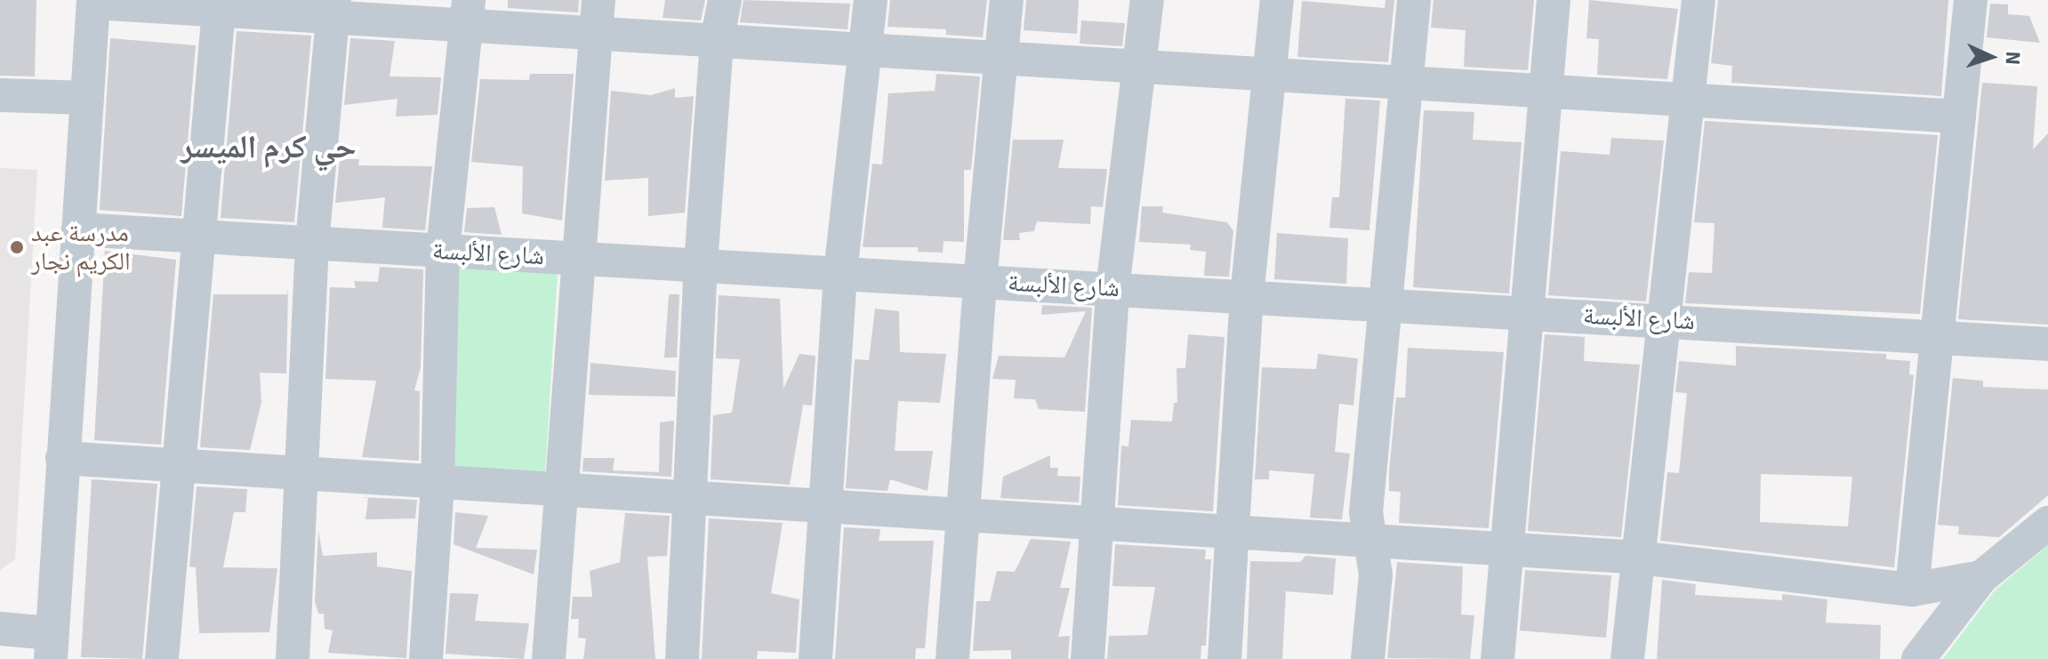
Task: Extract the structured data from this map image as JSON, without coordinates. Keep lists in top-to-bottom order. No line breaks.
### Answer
{"streets":{"street":["شارع الألبسة"]},"districts":["حي كرم الميسر"],"places":["مدرسة عبد الكريم نجار"],"north":"right"}
